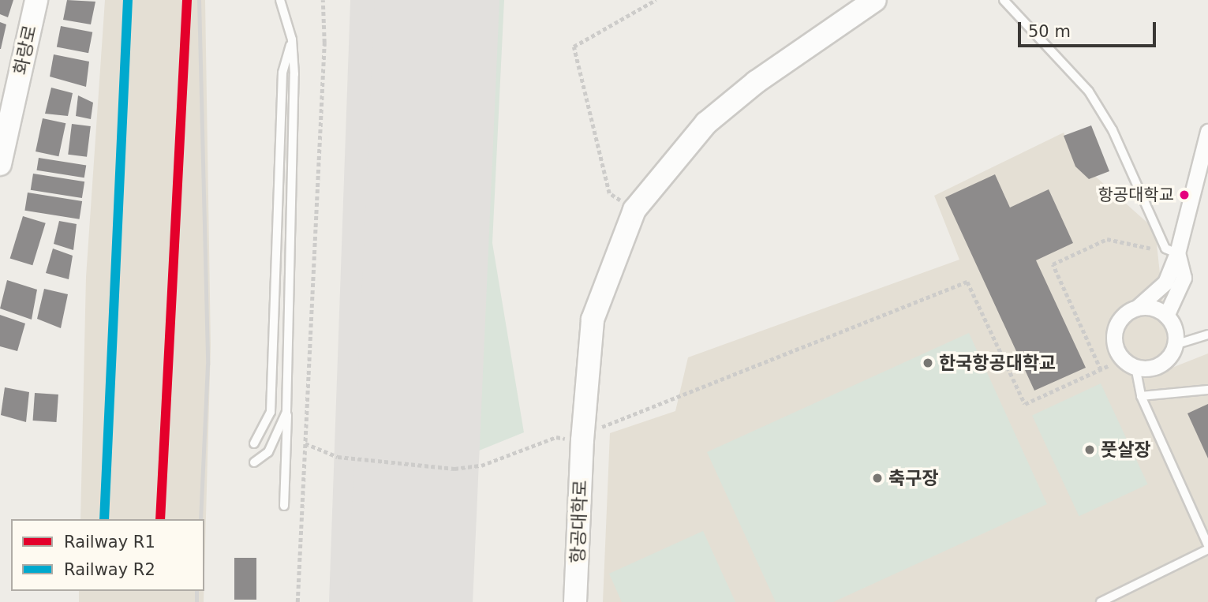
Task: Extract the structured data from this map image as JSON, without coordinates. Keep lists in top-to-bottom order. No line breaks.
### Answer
{"streets":{"street":["화랑로","항공대학로"]},"places":["항공대학교","한국항공대학교","풋살장","축구장"],"lines":["rail line R1","rail line R2"],"legend":["Railway R1","Railway R2"],"scale_bar":"50 m"}
